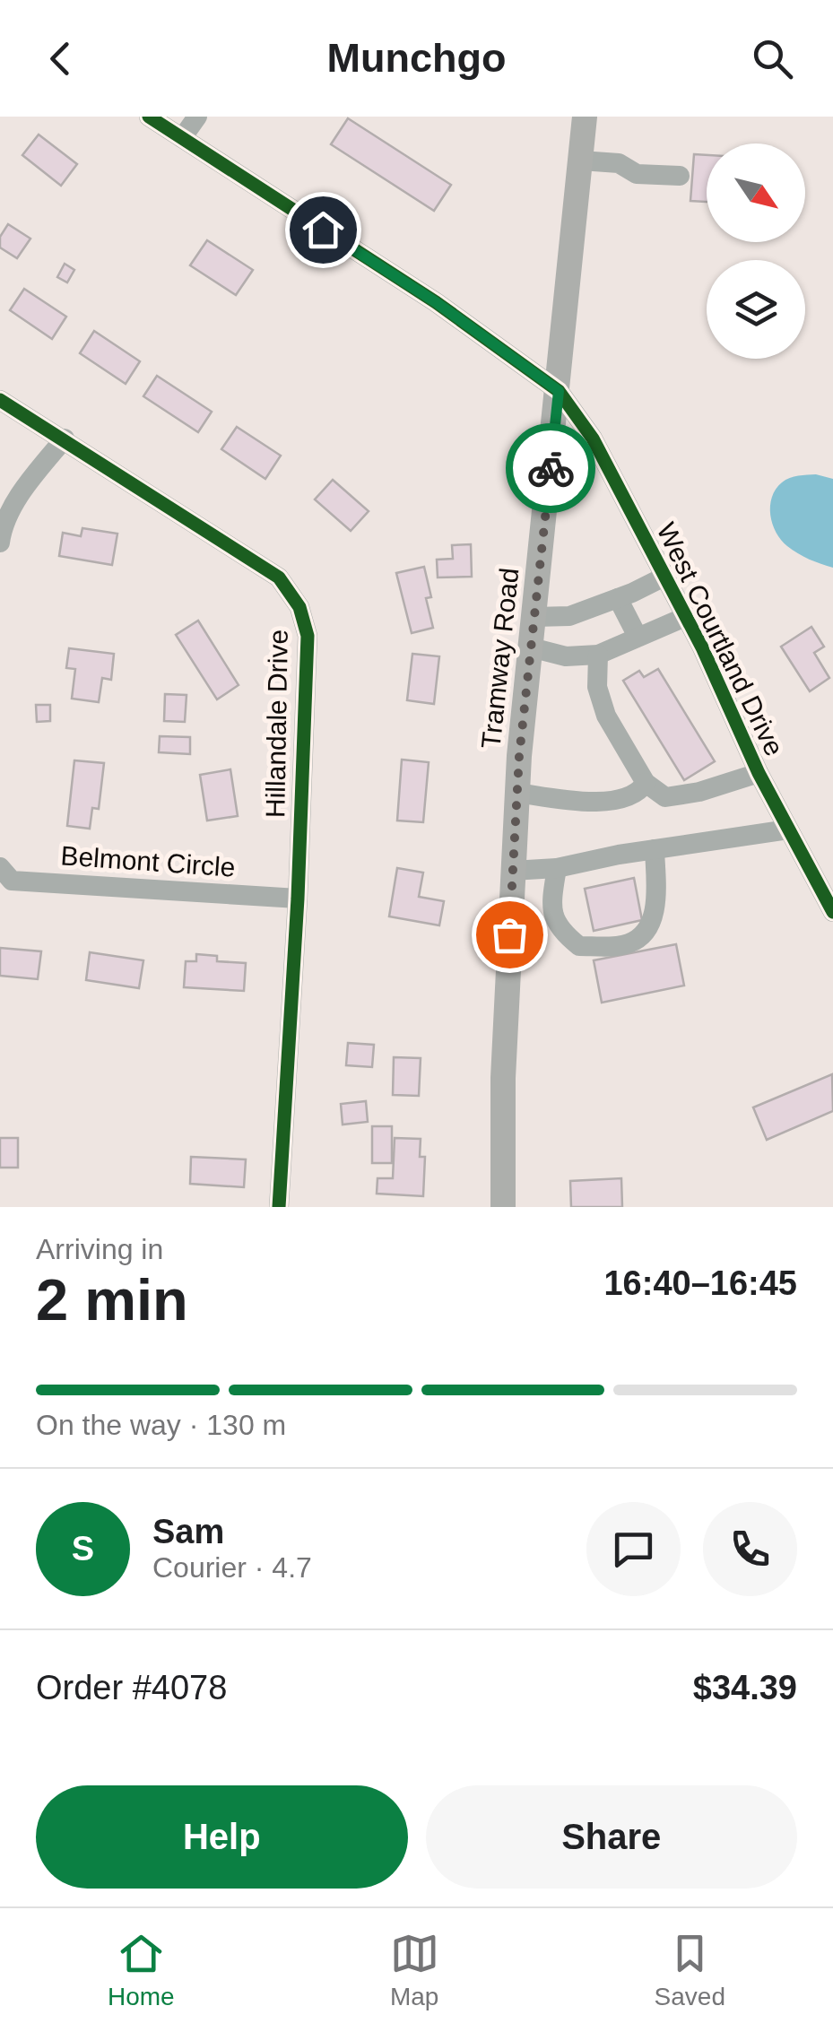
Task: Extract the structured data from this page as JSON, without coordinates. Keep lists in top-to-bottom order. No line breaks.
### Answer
{"streets":{"main road":["Tramway Road"],"street":["West Courtland Drive","Hillandale Drive","Belmont Circle"]},"crossings":[["West Courtland Drive","Tramway Road"],["Hillandale Drive","Belmont Circle"]],"north":"bottom right","page":{"header":"Munchgo","heading":["2 min","Arriving in","16:40–16:45"],"panel":["Sam","Courier · 4.7","Order #4078","$34.39"],"bar":"On the way · 130 m","round":"S","buttons":["Help","Share"],"tabs":["Home","Map","Saved"]}}
